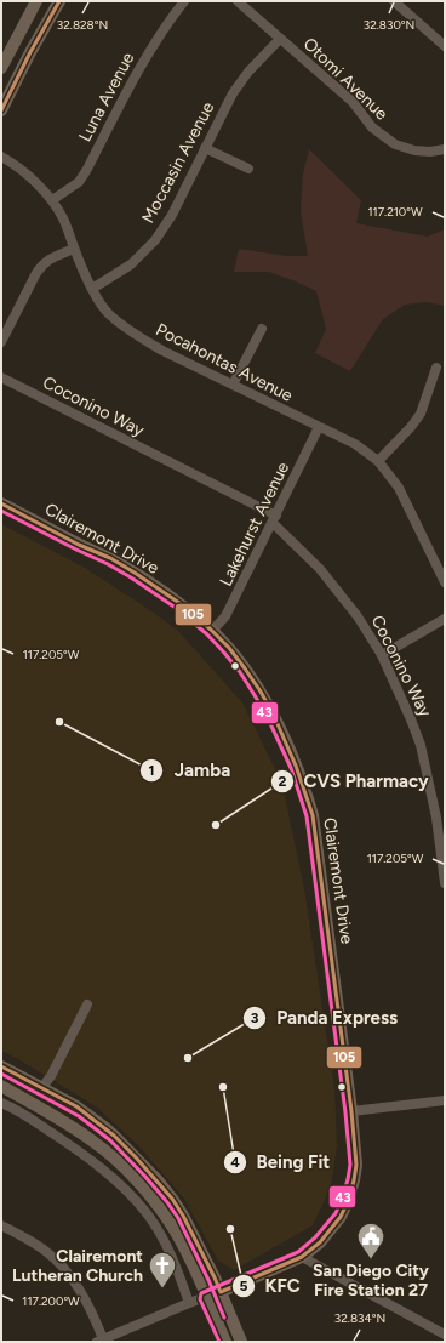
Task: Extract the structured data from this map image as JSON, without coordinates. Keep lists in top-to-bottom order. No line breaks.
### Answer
{"streets":{"main road":["Clairemont Drive"],"street":["Otomi Avenue","Luna Avenue","Moccasin Avenue","Pocahontas Avenue","Coconino Way","Lakehurst Avenue"]},"crossings":[["Otomi Avenue","Moccasin Avenue"],["Luna Avenue","Pocahontas Avenue"],["Moccasin Avenue","Pocahontas Avenue"],["Pocahontas Avenue","Lakehurst Avenue"],["Coconino Way","Lakehurst Avenue"],["Lakehurst Avenue","Clairemont Drive"]],"places":{"other":["Jamba","CVS Pharmacy","Panda Express","Being Fit","KFC"],"public building":["San Diego City Fire Station 27"],"church":["Clairemont Lutheran Church"]},"lines":["transit line 105","transit line 43"],"coordinates":["32.828°N","32.830°N","117.210°W","117.205°W","117.200°W","32.834°N"]}
